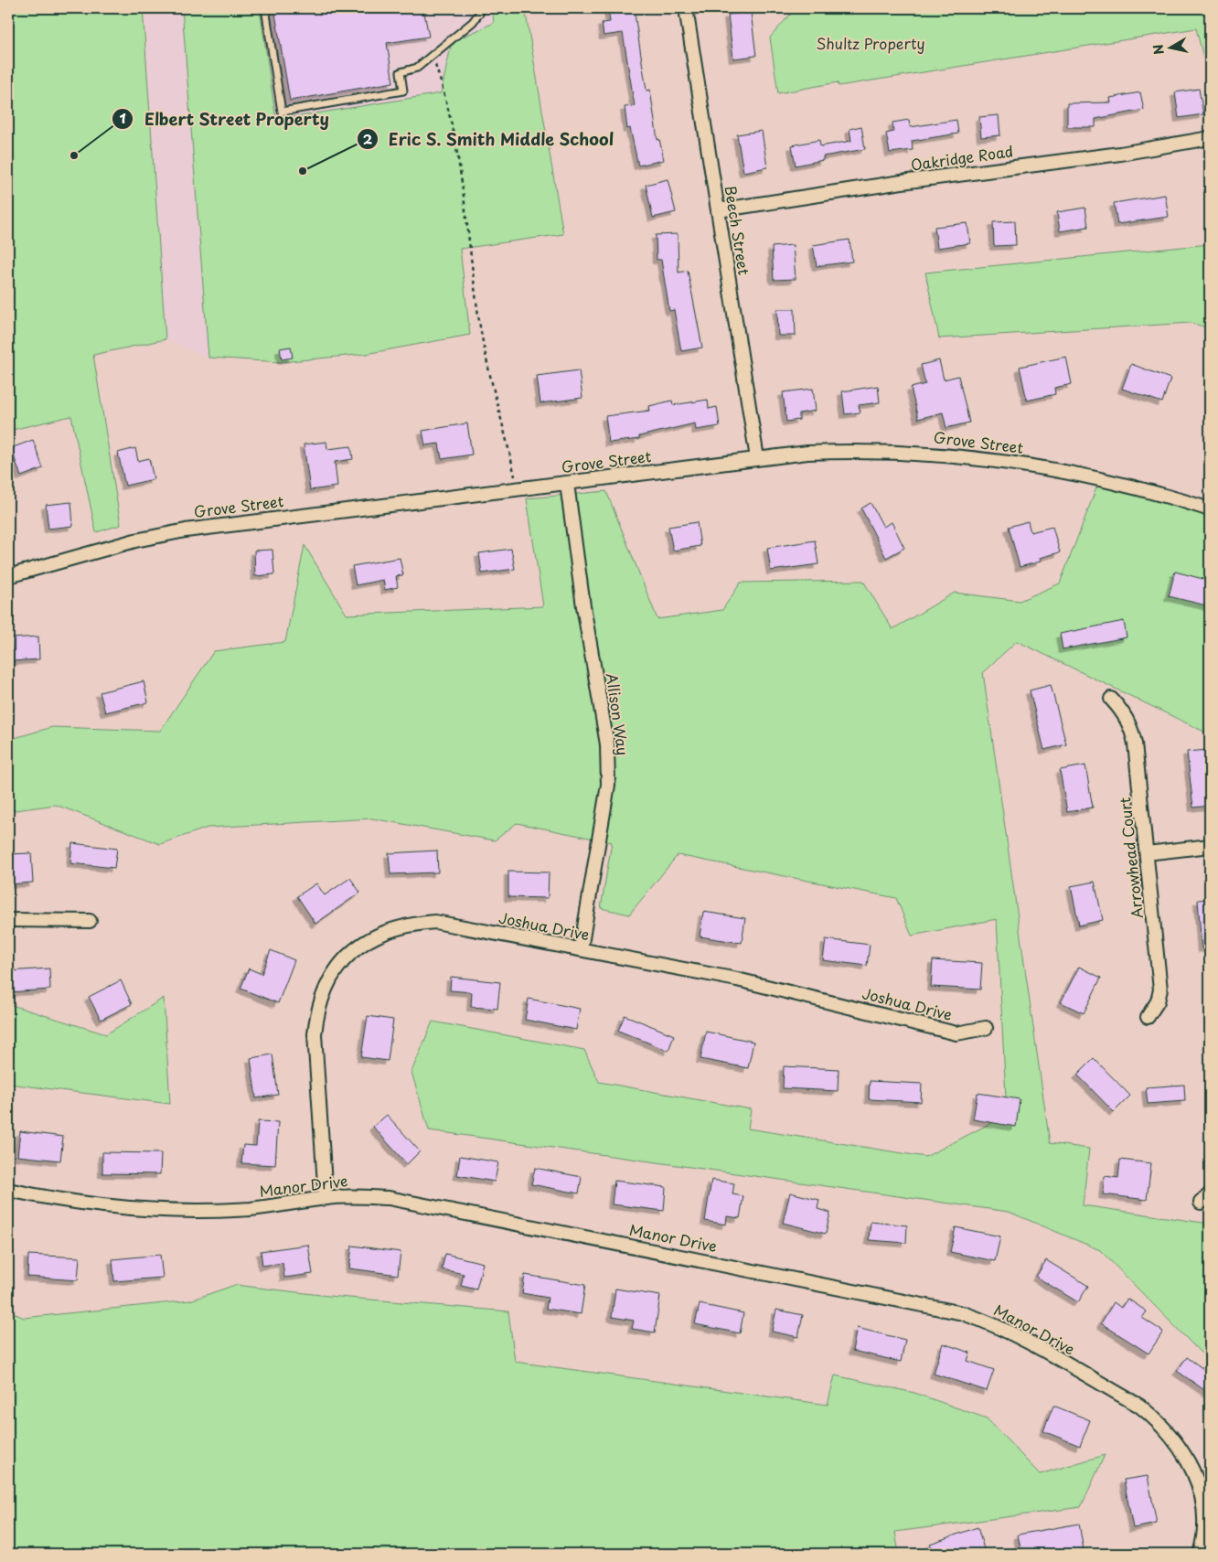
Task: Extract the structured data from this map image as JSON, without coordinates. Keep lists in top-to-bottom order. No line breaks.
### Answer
{"streets":{"street":["Oakridge Road","Beech Street","Grove Street","Allison Way","Arrowhead Court","Joshua Drive","Manor Drive"]},"crossings":[["Oakridge Road","Beech Street"],["Beech Street","Grove Street"],["Grove Street","Allison Way"],["Allison Way","Joshua Drive"],["Joshua Drive","Manor Drive"]],"parks":["Shultz Property"],"places":["Elbert Street Property","Eric S. Smith Middle School"],"north":"left"}
